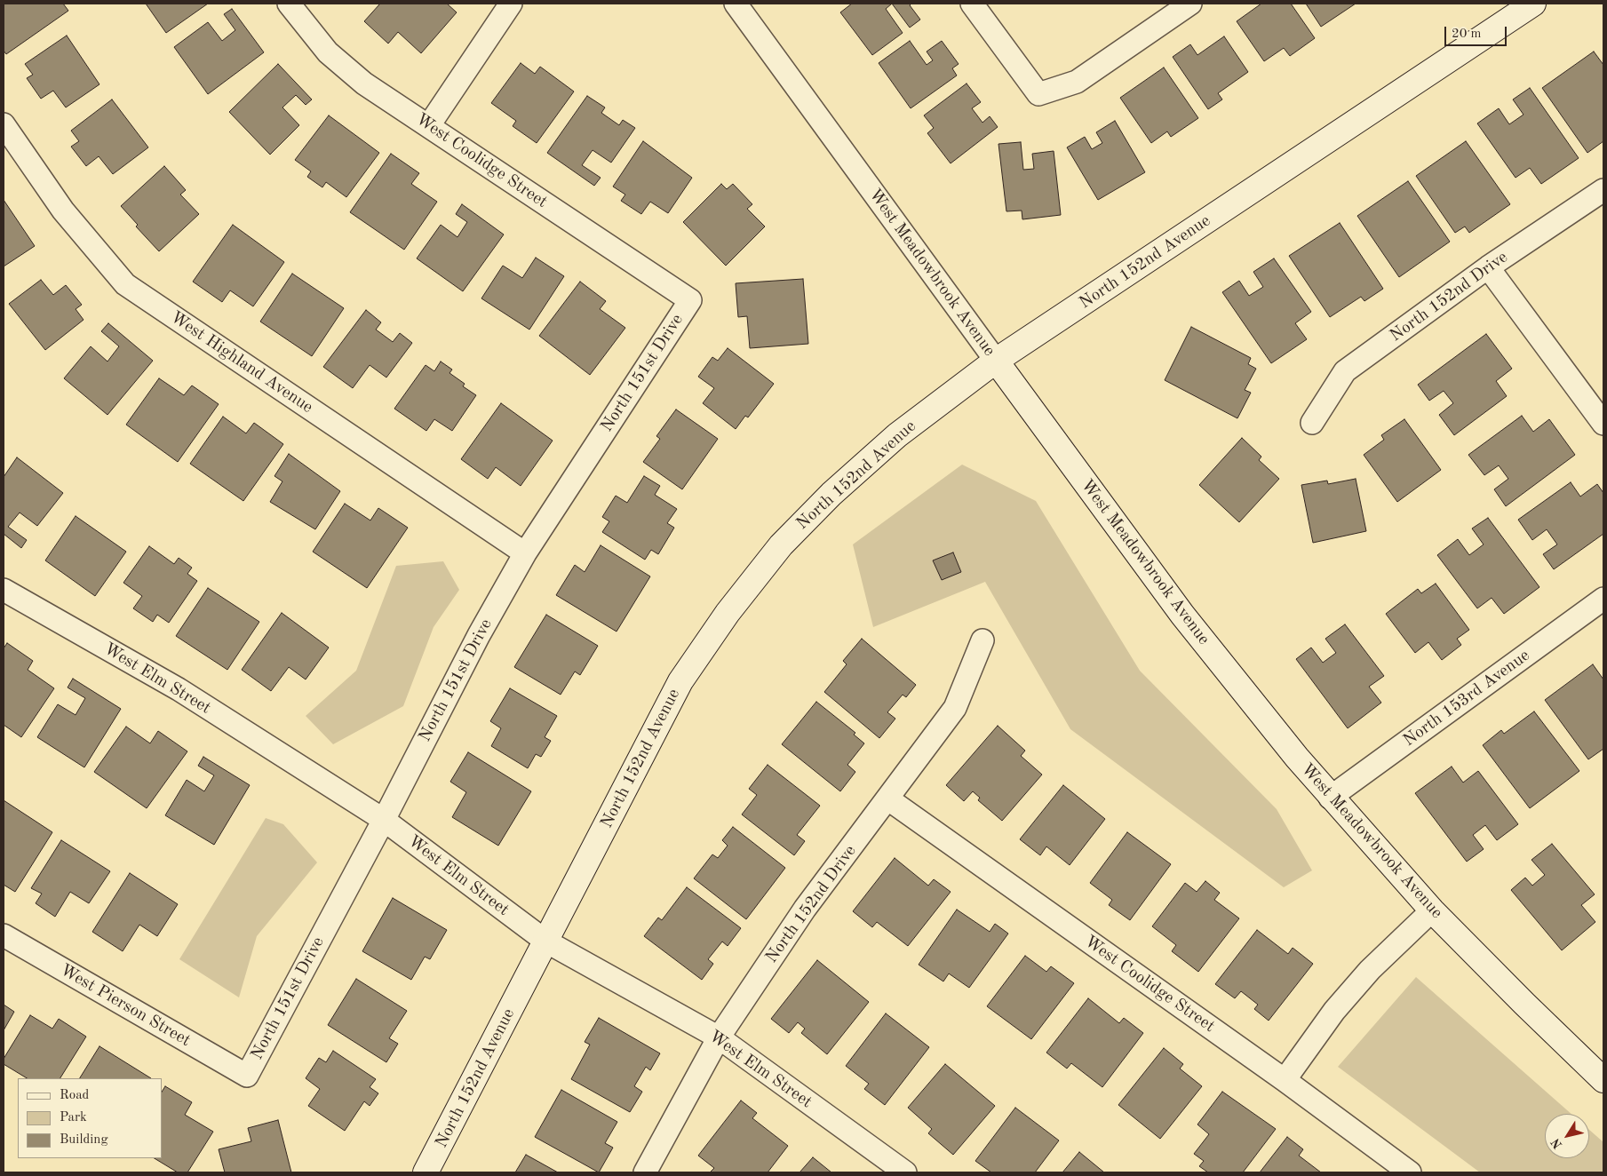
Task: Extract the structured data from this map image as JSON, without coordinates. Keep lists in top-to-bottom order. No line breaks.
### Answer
{"streets":{"street":["West Coolidge Street","North 152nd Avenue","West Meadowbrook Avenue","North 152nd Drive","West Highland Avenue","North 151st Drive","West Elm Street","North 153rd Avenue","West Pierson Street"]},"crossings":[["West Coolidge Street","North 152nd Drive"],["West Coolidge Street","North 151st Drive"],["North 152nd Avenue","West Meadowbrook Avenue"],["North 152nd Avenue","West Elm Street"],["West Meadowbrook Avenue","North 153rd Avenue"],["North 152nd Drive","West Elm Street"],["West Highland Avenue","North 151st Drive"],["North 151st Drive","West Elm Street"],["North 151st Drive","West Pierson Street"]],"legend":["Road","Park","Building"],"scale_bar":"20 m","north":"bottom left"}
